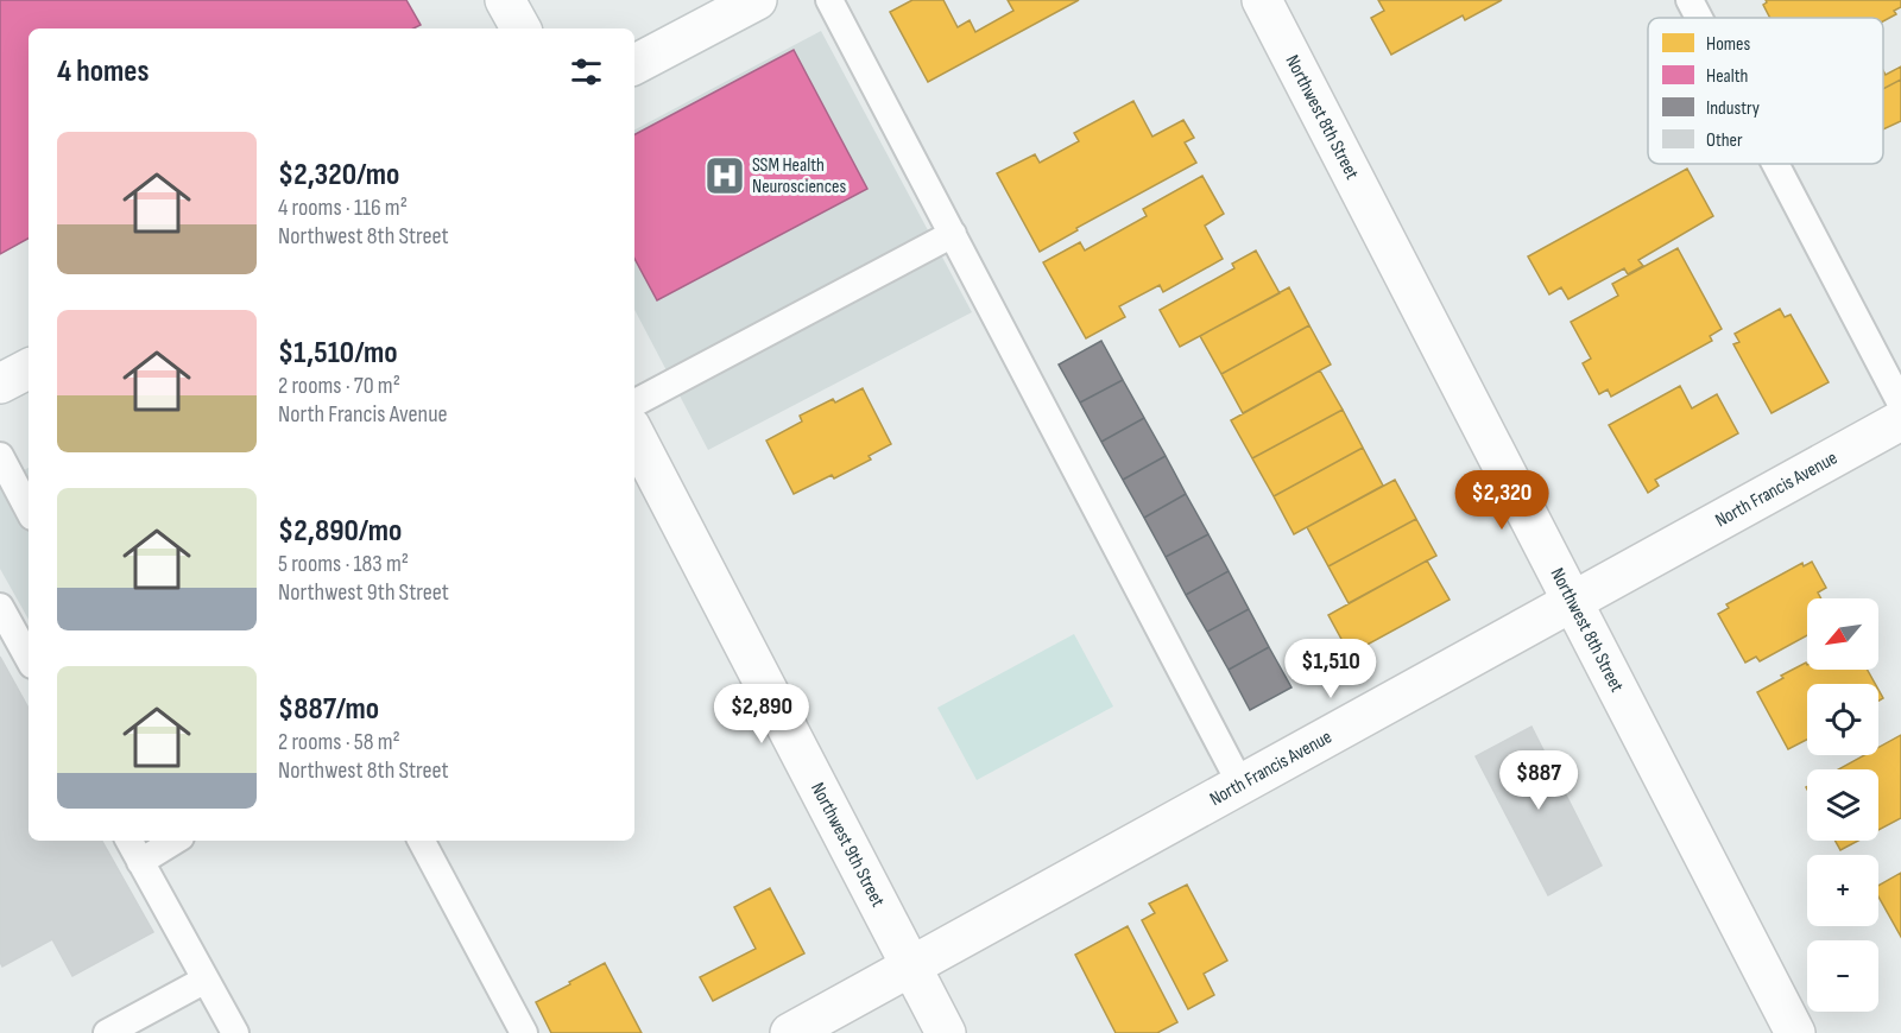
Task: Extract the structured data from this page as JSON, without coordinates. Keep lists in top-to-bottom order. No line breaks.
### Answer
{"streets":{"street":["Northwest 8th Street","North Francis Avenue","Northwest 9th Street"]},"crossings":[["Northwest 8th Street","North Francis Avenue"],["North Francis Avenue","Northwest 9th Street"]],"places":{"hospital":["SSM Health Neurosciences"]},"legend":["Homes","Health","Industry","Other"],"north":"bottom left","page":{"heading":"4 homes","list":[{"name":"$2,320/mo","note":"4 rooms · 116 m² · Northwest 8th Street"},{"name":"$1,510/mo","note":"2 rooms · 70 m² · North Francis Avenue"},{"name":"$2,890/mo","note":"5 rooms · 183 m² · Northwest 9th Street"},{"name":"$887/mo","note":"2 rooms · 58 m² · Northwest 8th Street"}],"price":["$2,320","$1,510","$2,890","$887"],"map_buttons":["+","−"]}}
